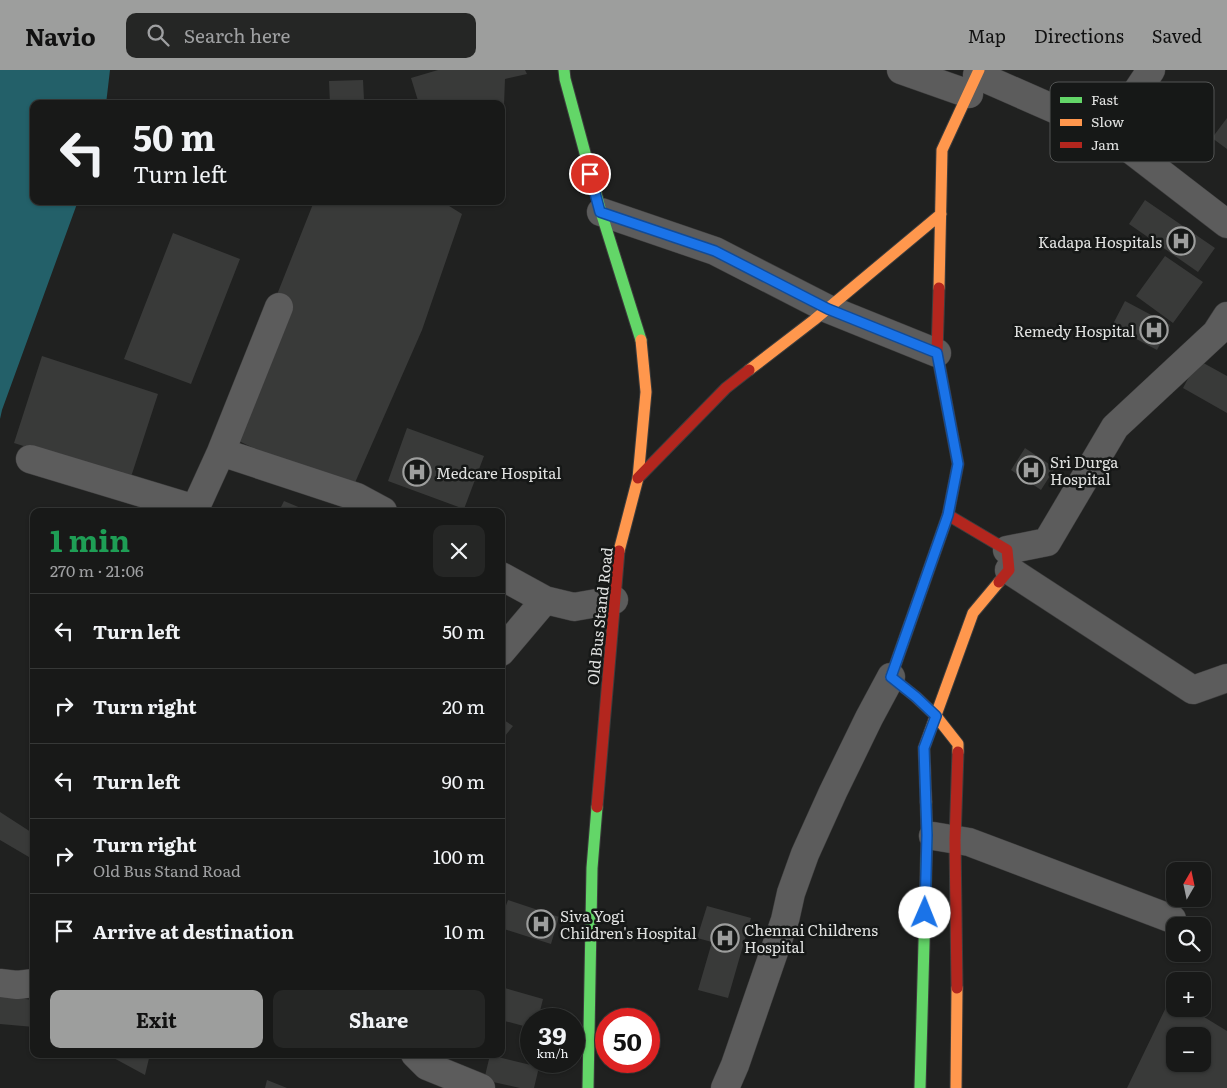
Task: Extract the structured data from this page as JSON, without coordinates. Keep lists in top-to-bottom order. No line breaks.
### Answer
{"streets":{"main road":["Old Bus Stand Road"]},"places":{"hospital":["Kadapa Hospitals","Remedy Hospital","Sri Durga Hospital","Medcare Hospital","Siva Yogi Children's Hospital","Chennai Childrens Hospital"]},"legend":["Fast","Slow","Jam"],"north":"top","page":{"header":"Navio","search":"Search here","nav":["Map","Directions","Saved"],"turn":["50 m","Turn left"],"heading":["1 min","270 m · 21:06"],"list":[{"name":"Turn left","value":"50 m"},{"name":"Turn right","value":"20 m"},{"name":"Turn left","value":"90 m"},{"name":"Turn right","note":"Old Bus Stand Road","value":"100 m"},{"name":"Arrive at destination","value":"10 m"}],"map_buttons":["+","−"],"buttons":["Exit","Share"],"speed":"39 km/h","limit":"50"}}
